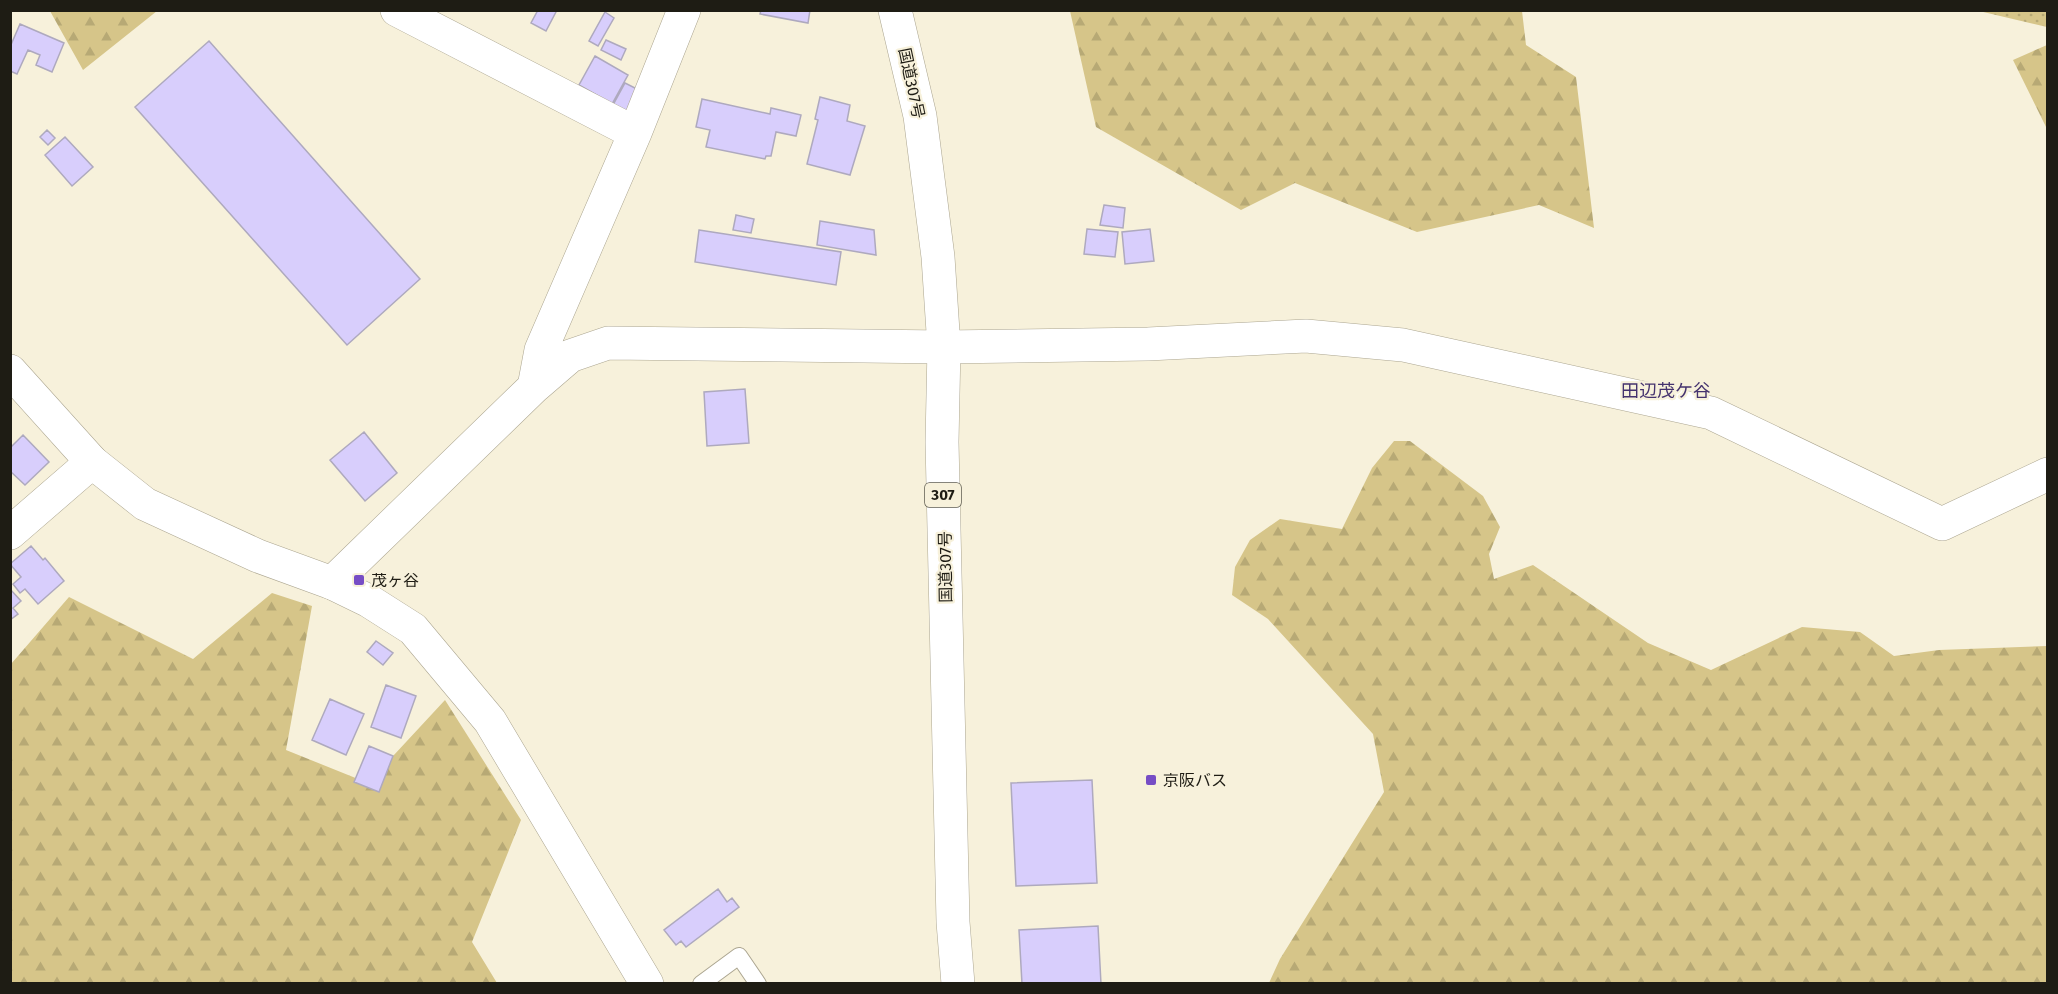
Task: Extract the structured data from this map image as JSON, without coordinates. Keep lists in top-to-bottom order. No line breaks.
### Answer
{"streets":{"main road":["国道307号","307"]},"districts":["田辺茂ケ谷"],"places":{"transit":["茂ヶ谷","京阪バス"]}}
